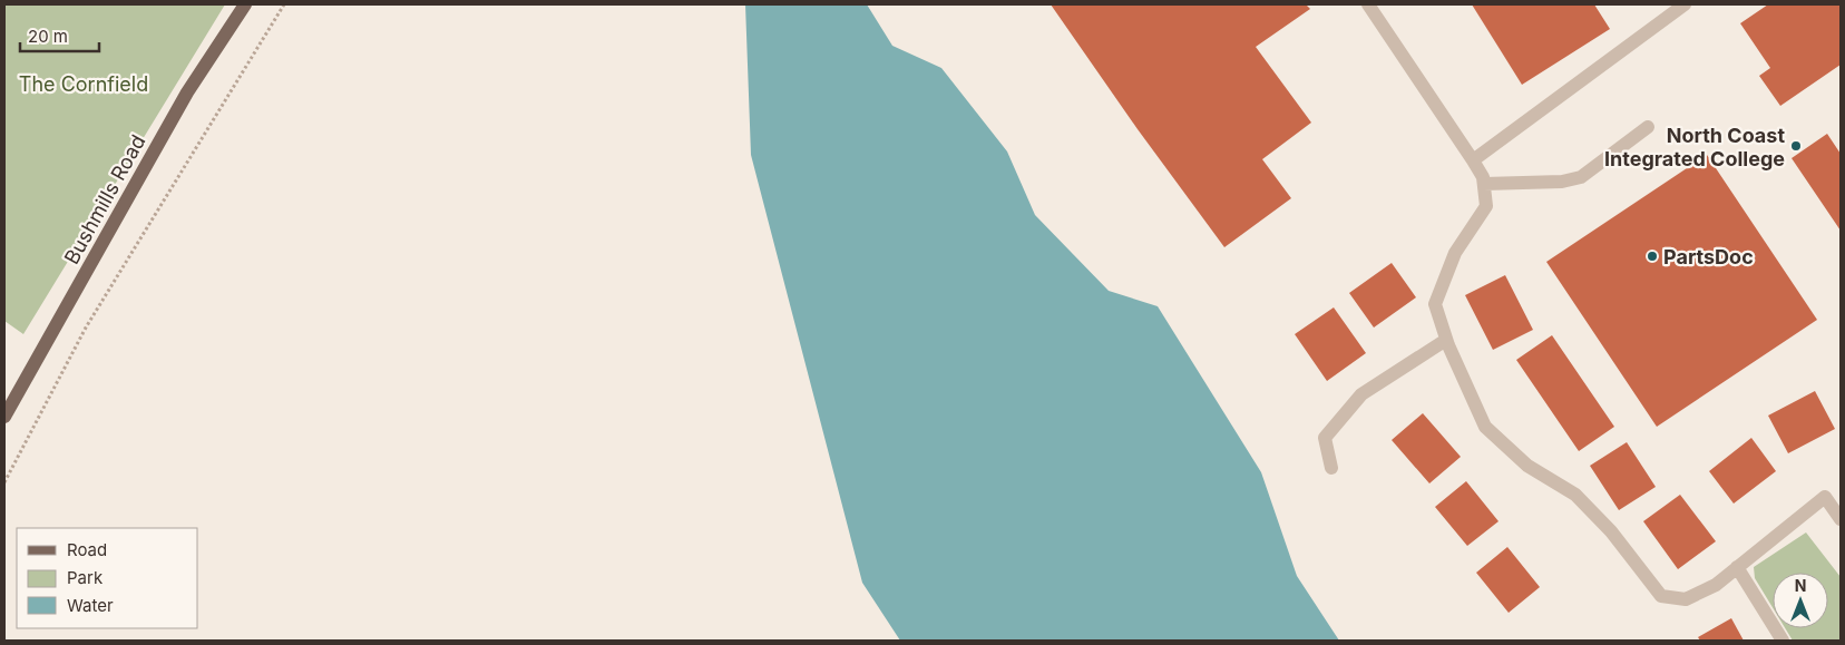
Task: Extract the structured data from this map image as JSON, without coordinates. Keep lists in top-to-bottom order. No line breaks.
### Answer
{"streets":{"main road":["Bushmills Road"]},"parks":["The Cornfield"],"places":["North Coast Integrated College","PartsDoc"],"legend":["Road","Park","Water"],"scale_bar":"20 m","north":"top"}
